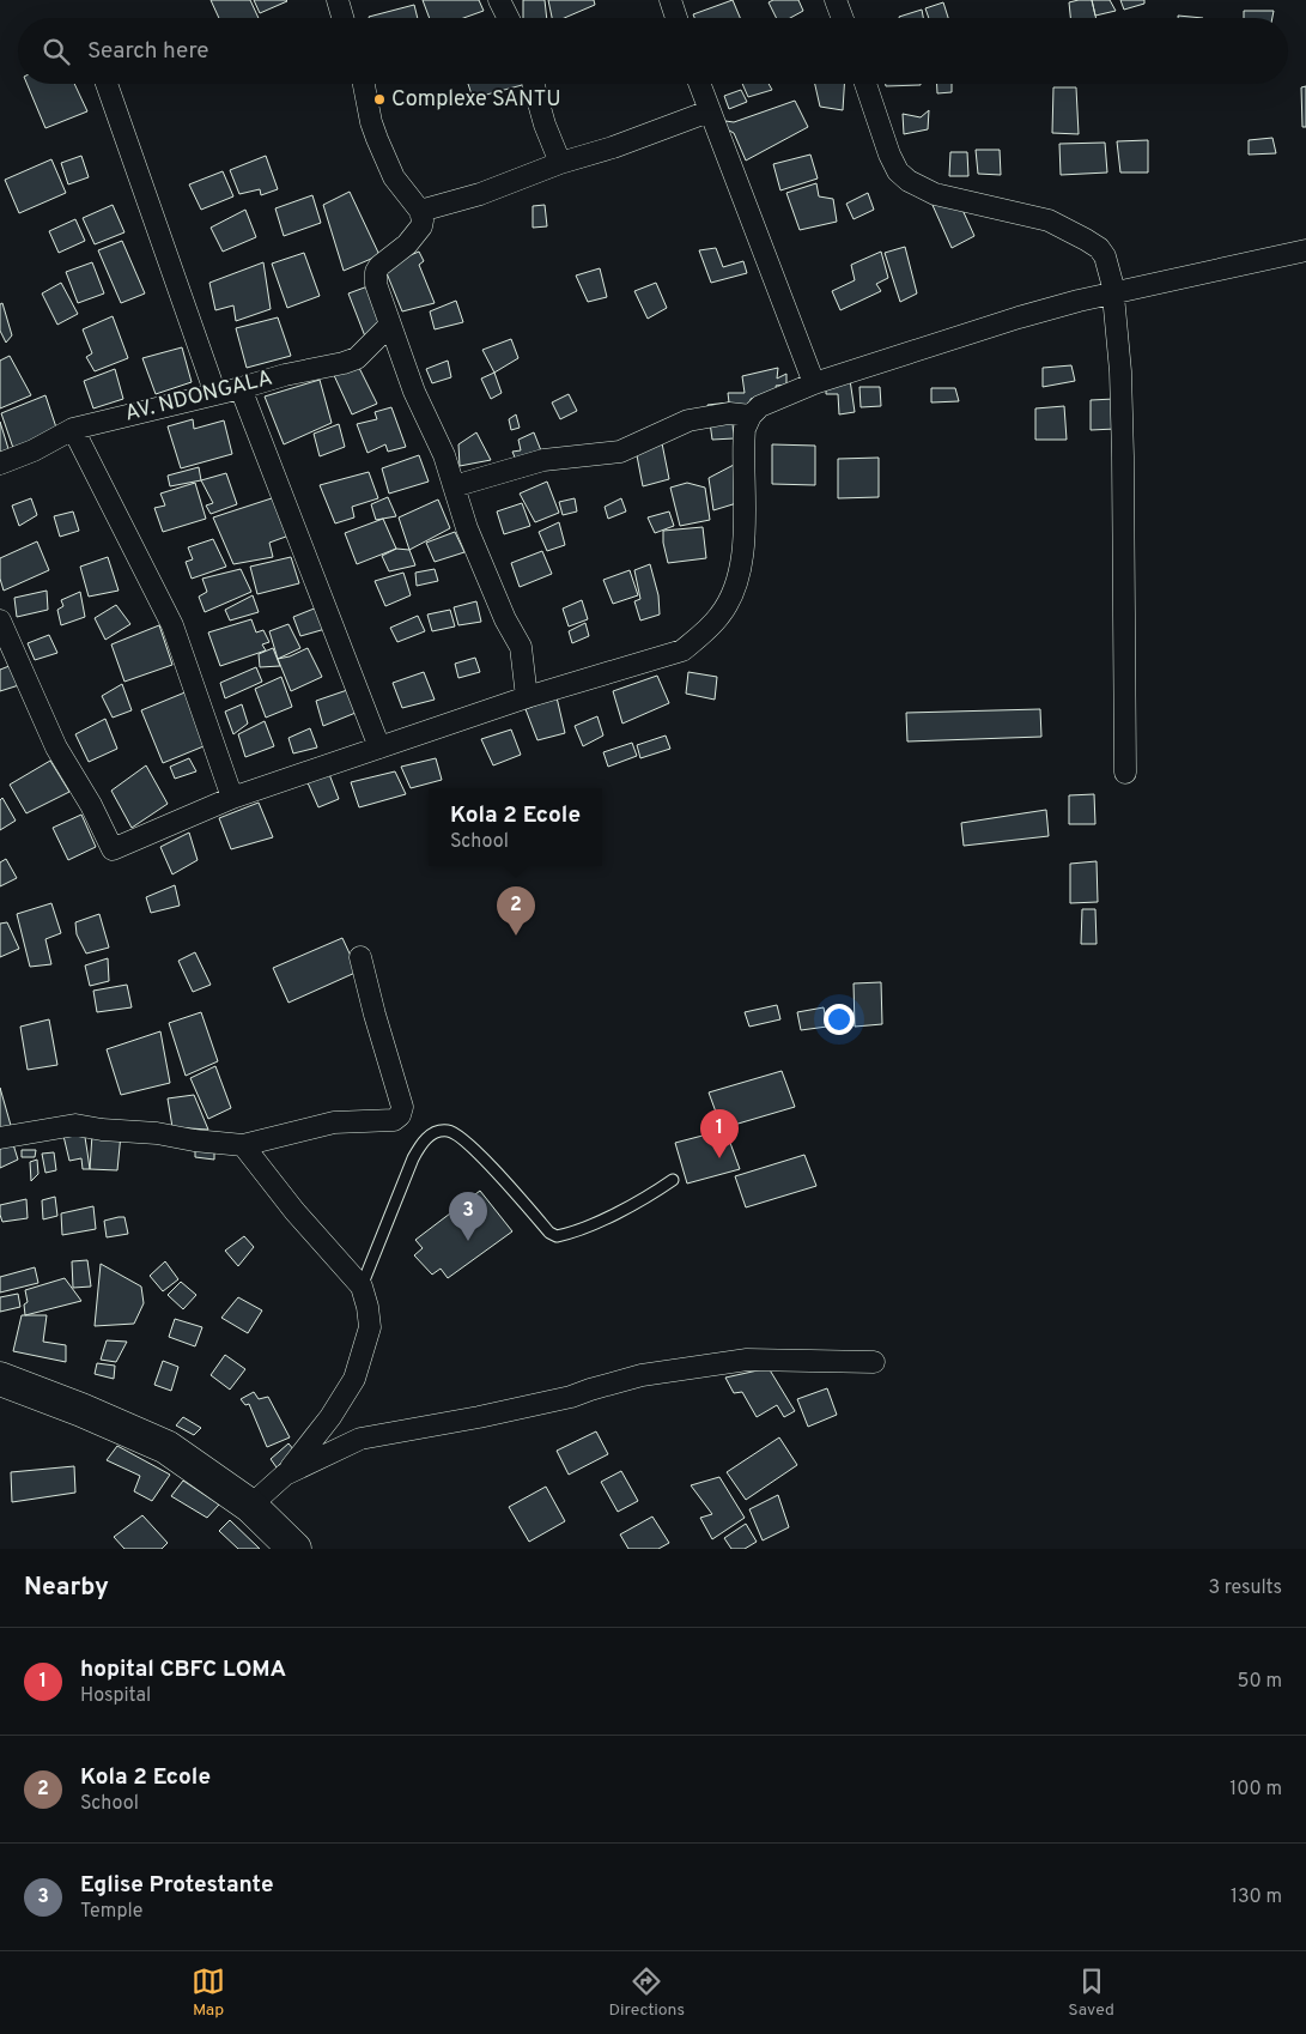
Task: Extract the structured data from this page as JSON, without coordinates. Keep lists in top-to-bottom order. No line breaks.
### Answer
{"streets":{"street":["AV. NDONGALA"]},"places":["Complexe SANTU"],"page":{"search":"Search here","popup":["Kola 2 Ecole","School"],"pins":["2","1","3"],"heading":["Nearby","3 results"],"list":[{"mark":"1","name":"hopital CBFC LOMA","note":"Hospital","value":"50 m"},{"mark":"2","name":"Kola 2 Ecole","note":"School","value":"100 m"},{"mark":"3","name":"Eglise Protestante","note":"Temple","value":"130 m"}],"nav":["Map","Directions","Saved"]}}
